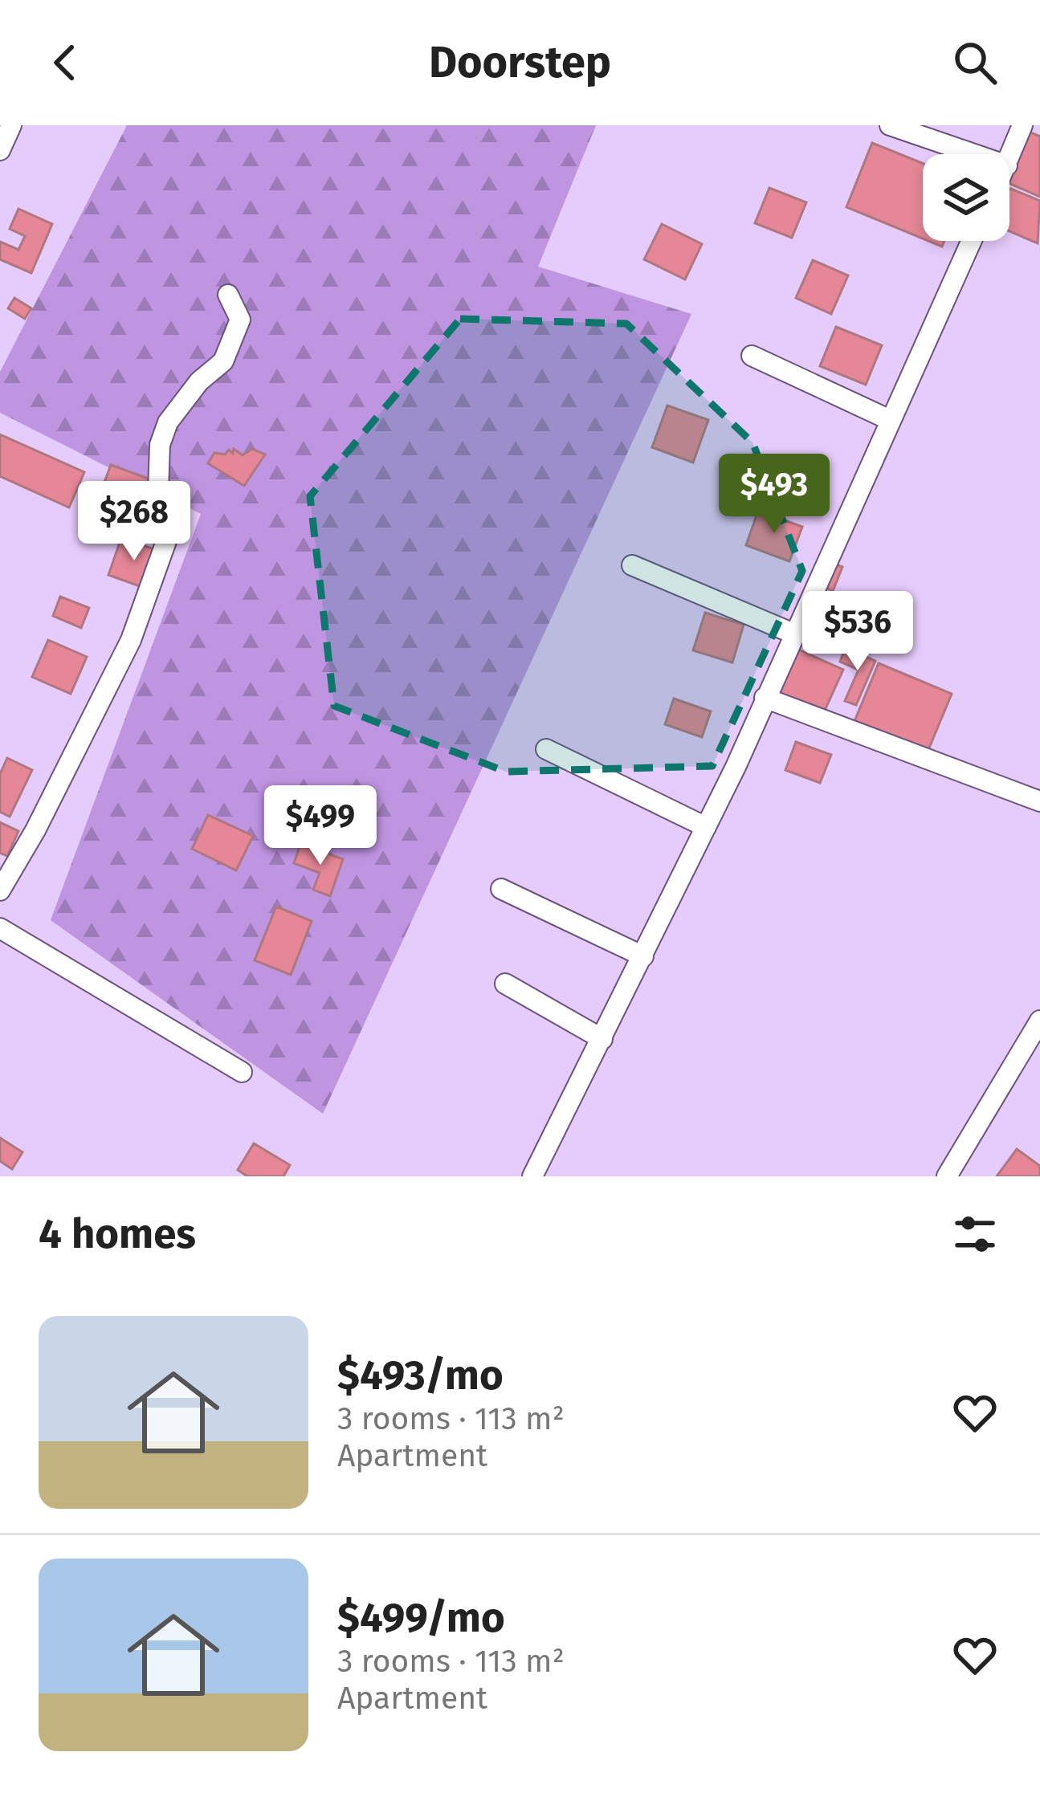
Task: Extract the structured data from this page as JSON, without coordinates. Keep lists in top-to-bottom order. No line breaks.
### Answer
{"page":{"header":"Doorstep","price":["$493","$268","$536","$499"],"heading":"4 homes","list":[{"name":"$493/mo","note":"3 rooms · 113 m² · Apartment"},{"name":"$499/mo","note":"3 rooms · 113 m² · Apartment"}]}}
